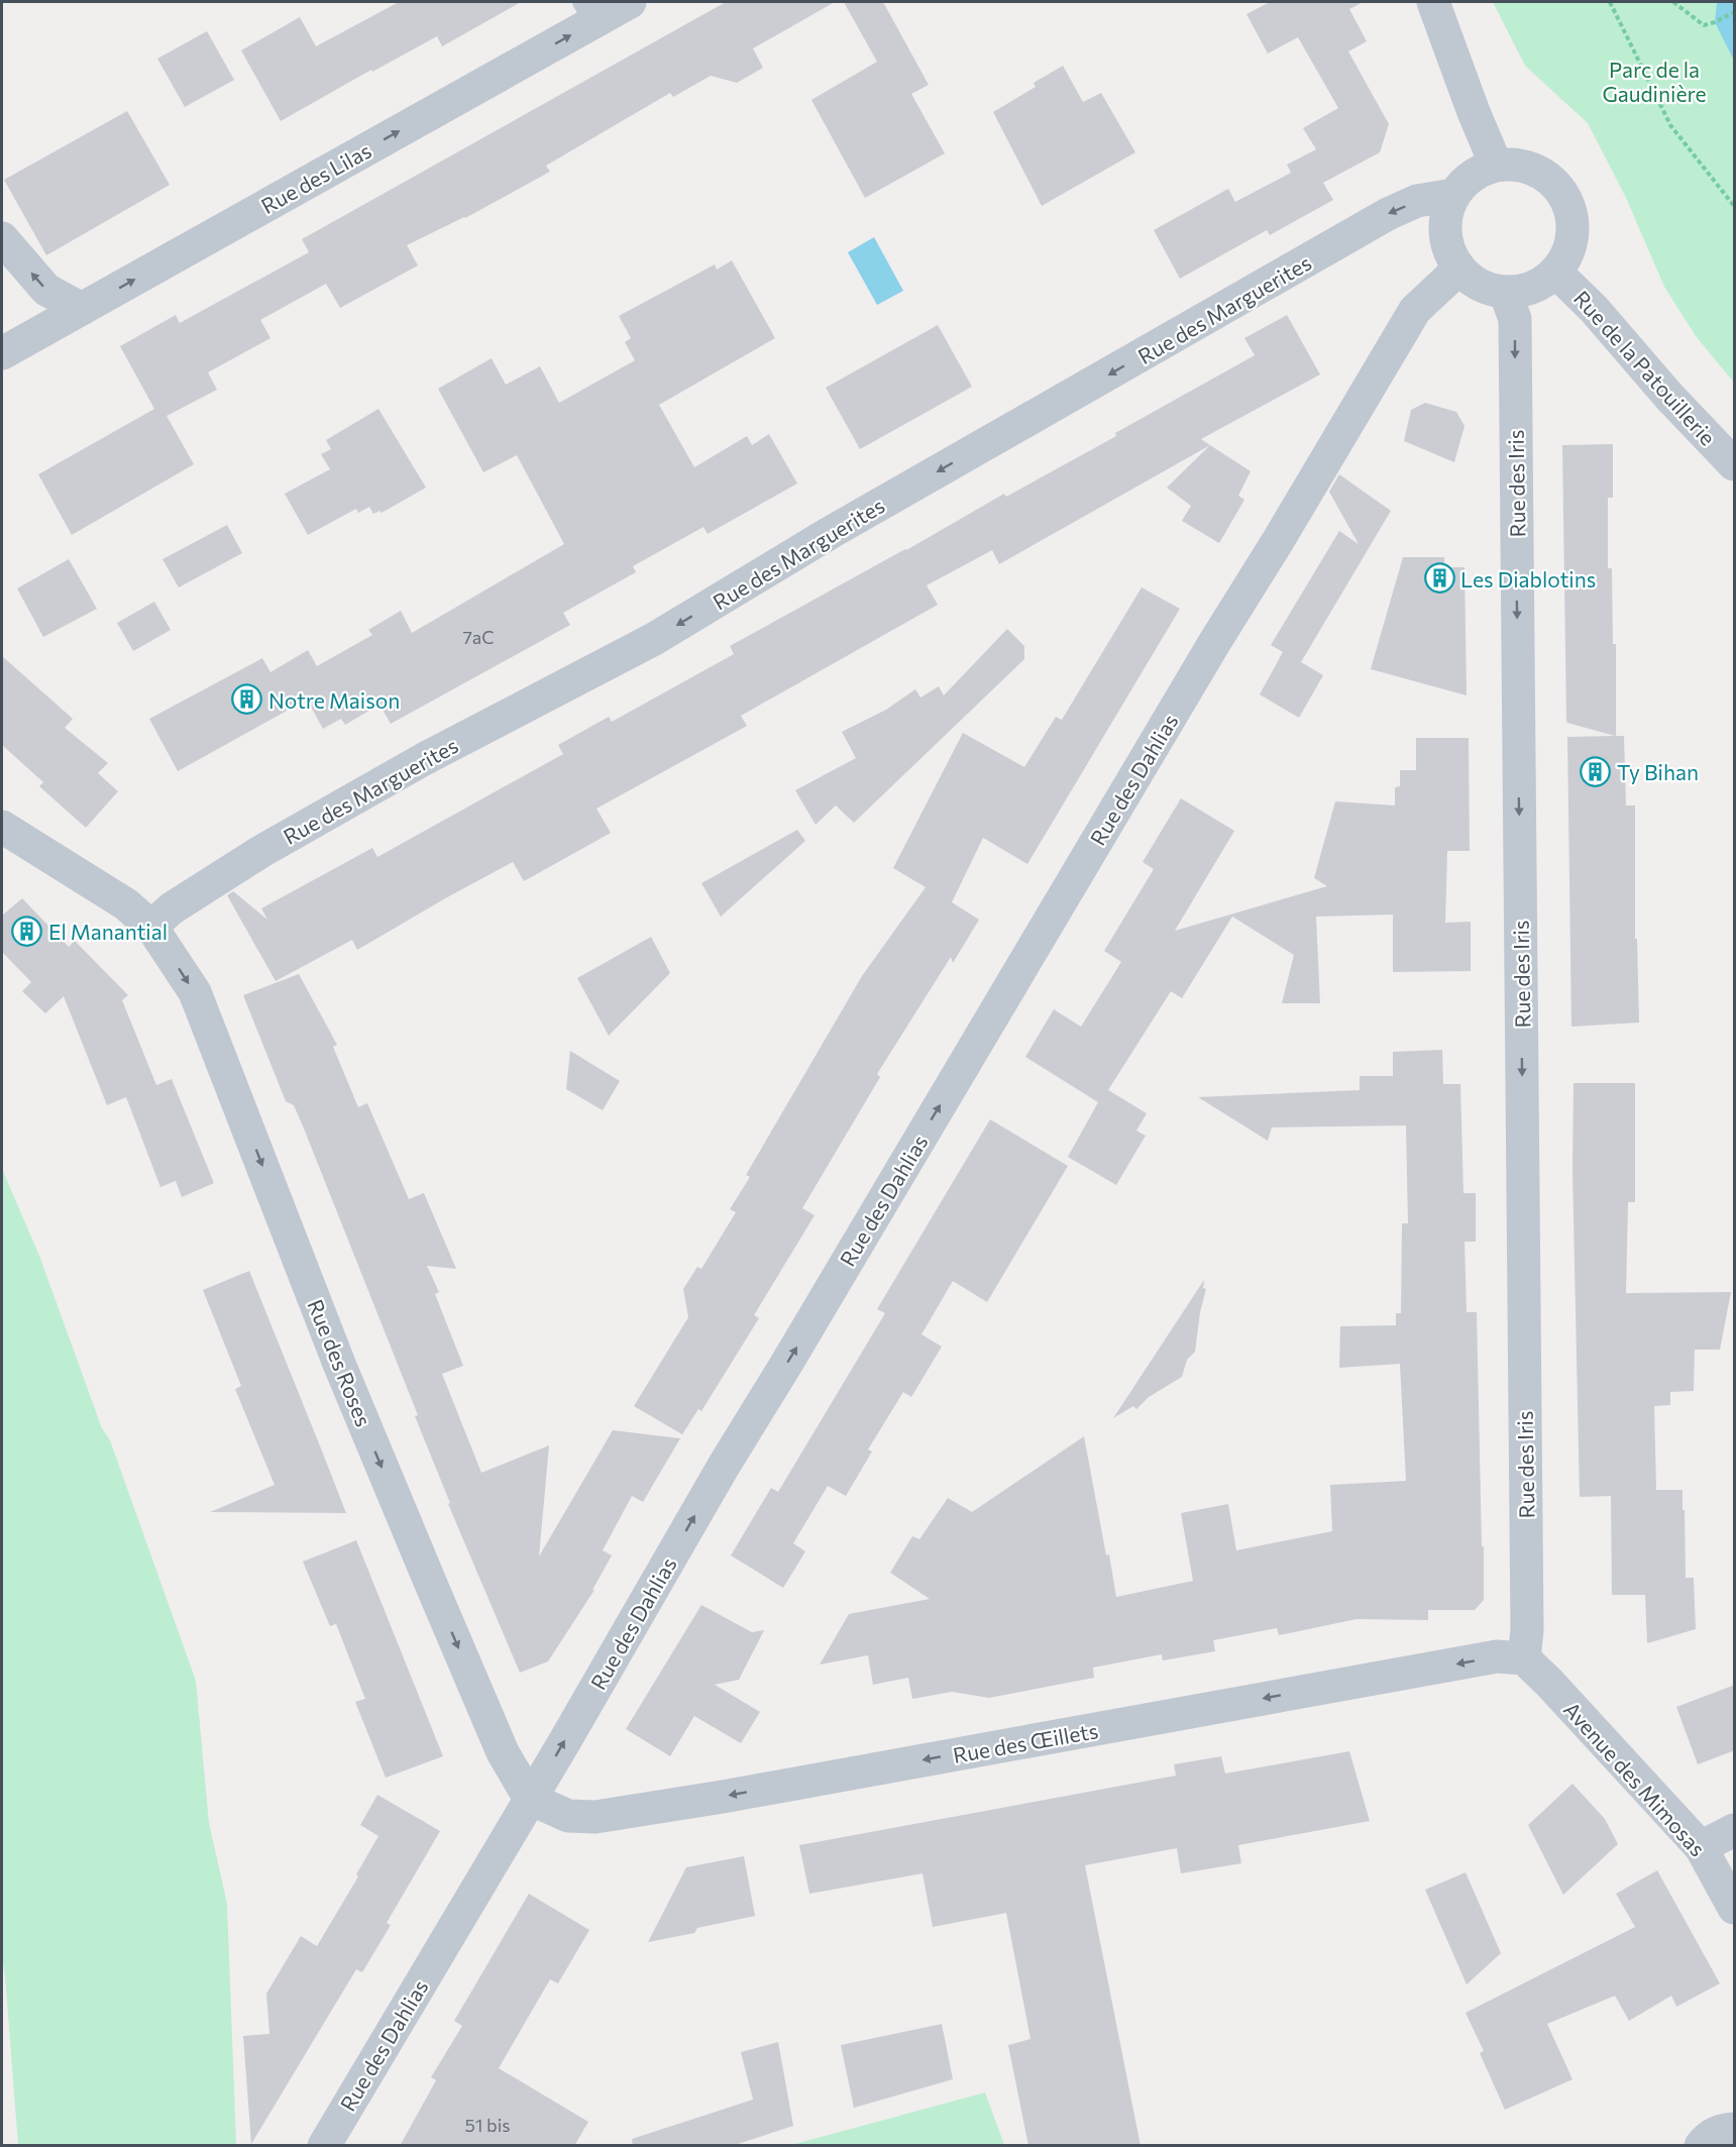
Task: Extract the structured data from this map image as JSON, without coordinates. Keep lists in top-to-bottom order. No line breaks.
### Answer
{"streets":{"street":["Rue des Lilas","Rue des Marguerites","Rue de la Patouillerie","Rue des Iris","Rue des Dahlias","Rue des Roses","Rue des Œillets","Avenue des Mimosas"]},"crossings":[["Rue des Marguerites","Rue de la Patouillerie"],["Rue des Marguerites","Rue des Iris"],["Rue des Marguerites","Rue des Dahlias"],["Rue des Marguerites","Rue des Roses"],["Rue de la Patouillerie","Rue des Iris"],["Rue de la Patouillerie","Rue des Dahlias"],["Rue des Iris","Rue des Dahlias"],["Rue des Iris","Rue des Œillets"],["Rue des Iris","Avenue des Mimosas"],["Rue des Dahlias","Rue des Roses"],["Rue des Dahlias","Rue des Œillets"],["Rue des Roses","Rue des Œillets"],["Rue des Œillets","Avenue des Mimosas"]],"one_way":["Rue des Lilas","Rue des Marguerites","Rue des Iris","Rue des Dahlias","Rue des Roses","Rue des Œillets"],"parks":["Parc de la Gaudinière"],"places":{"building":["Les Diablotins","Notre Maison","Ty Bihan","El Manantial"]},"house_numbers":["7aC","51 bis"]}
